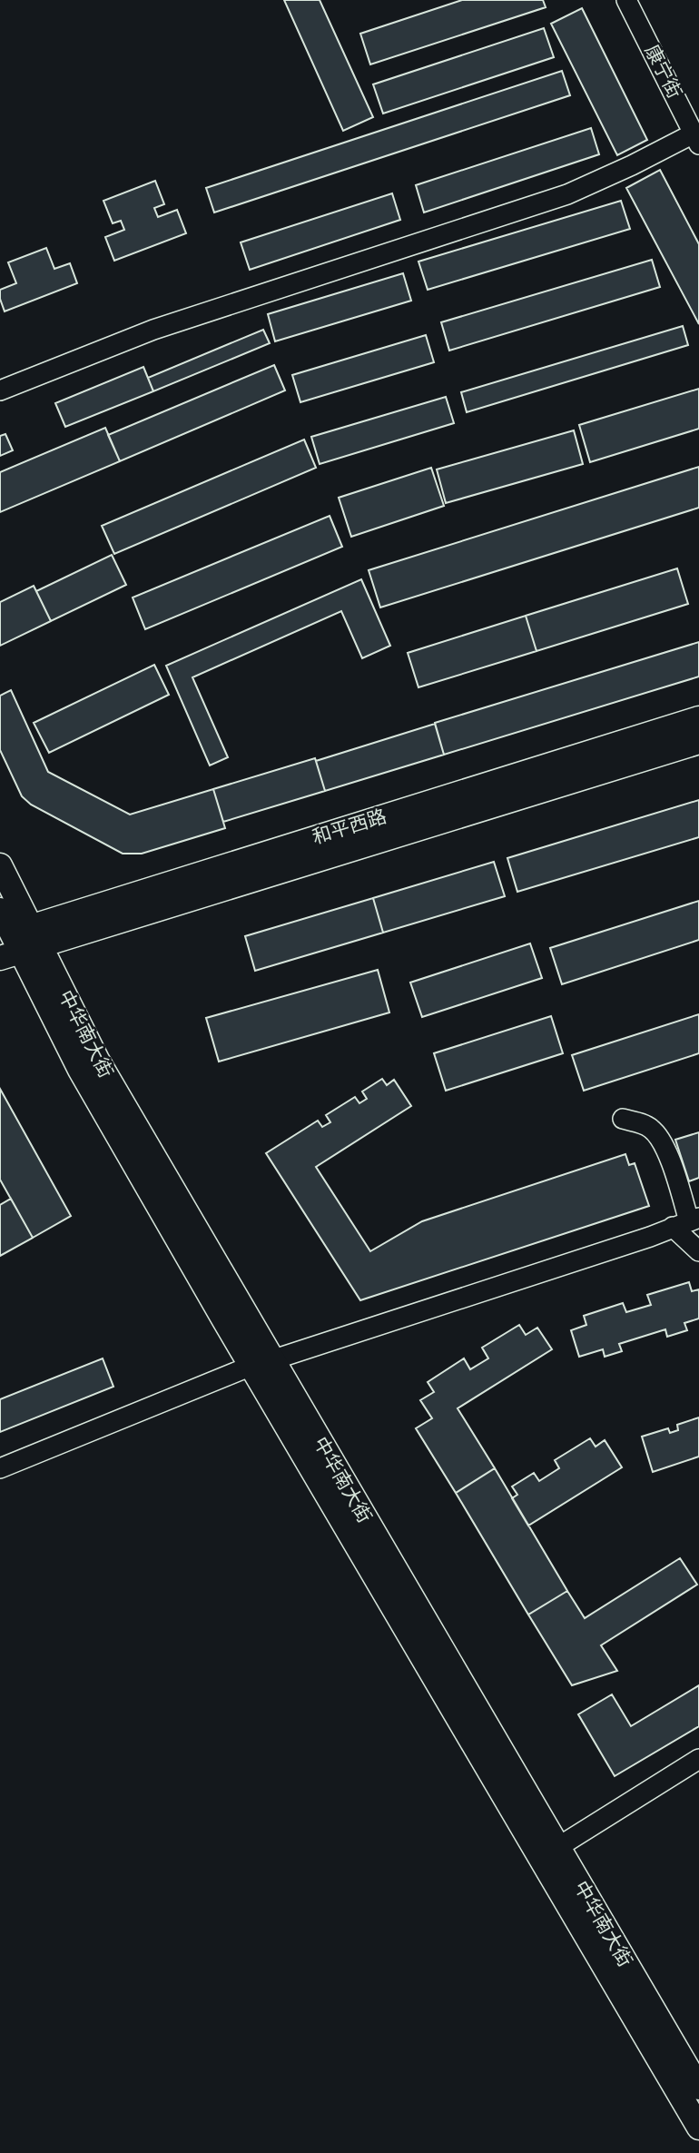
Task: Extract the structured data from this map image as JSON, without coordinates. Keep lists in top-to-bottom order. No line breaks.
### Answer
{"streets":{"main road":["和平西路","中华南大街"],"street":["康宁街"]},"crossings":[["和平西路","中华南大街"]]}
